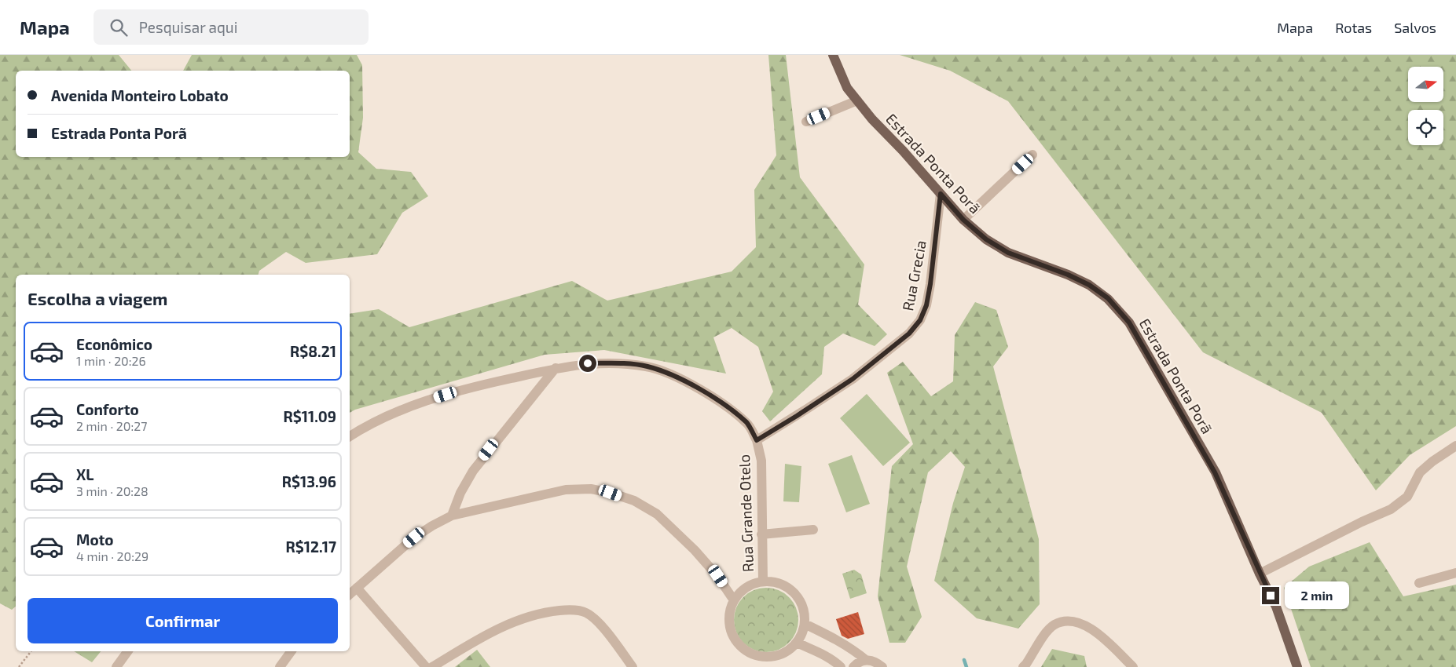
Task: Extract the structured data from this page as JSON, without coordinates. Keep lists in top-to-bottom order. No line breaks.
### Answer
{"streets":{"main road":["Estrada Ponta Porã"],"street":["Rua Grecia","Rua Grande Otelo"]},"crossings":[["Estrada Ponta Porã","Rua Grecia"],["Rua Grecia","Rua Grande Otelo"]],"north":"right","page":{"header":"Mapa","search":"Pesquisar aqui","nav":["Mapa","Rotas","Salvos"],"banner":["Avenida Monteiro Lobato","Estrada Ponta Porã"],"heading":"Escolha a viagem","list":[{"name":"Econômico","note":"1 min · 20:26","value":"R$8.21"},{"name":"Conforto","note":"2 min · 20:27","value":"R$11.09"},{"name":"XL","note":"3 min · 20:28","value":"R$13.96"},{"name":"Moto","note":"4 min · 20:29","value":"R$12.17"}],"bubble":"2 min","buttons":"Confirmar"}}
